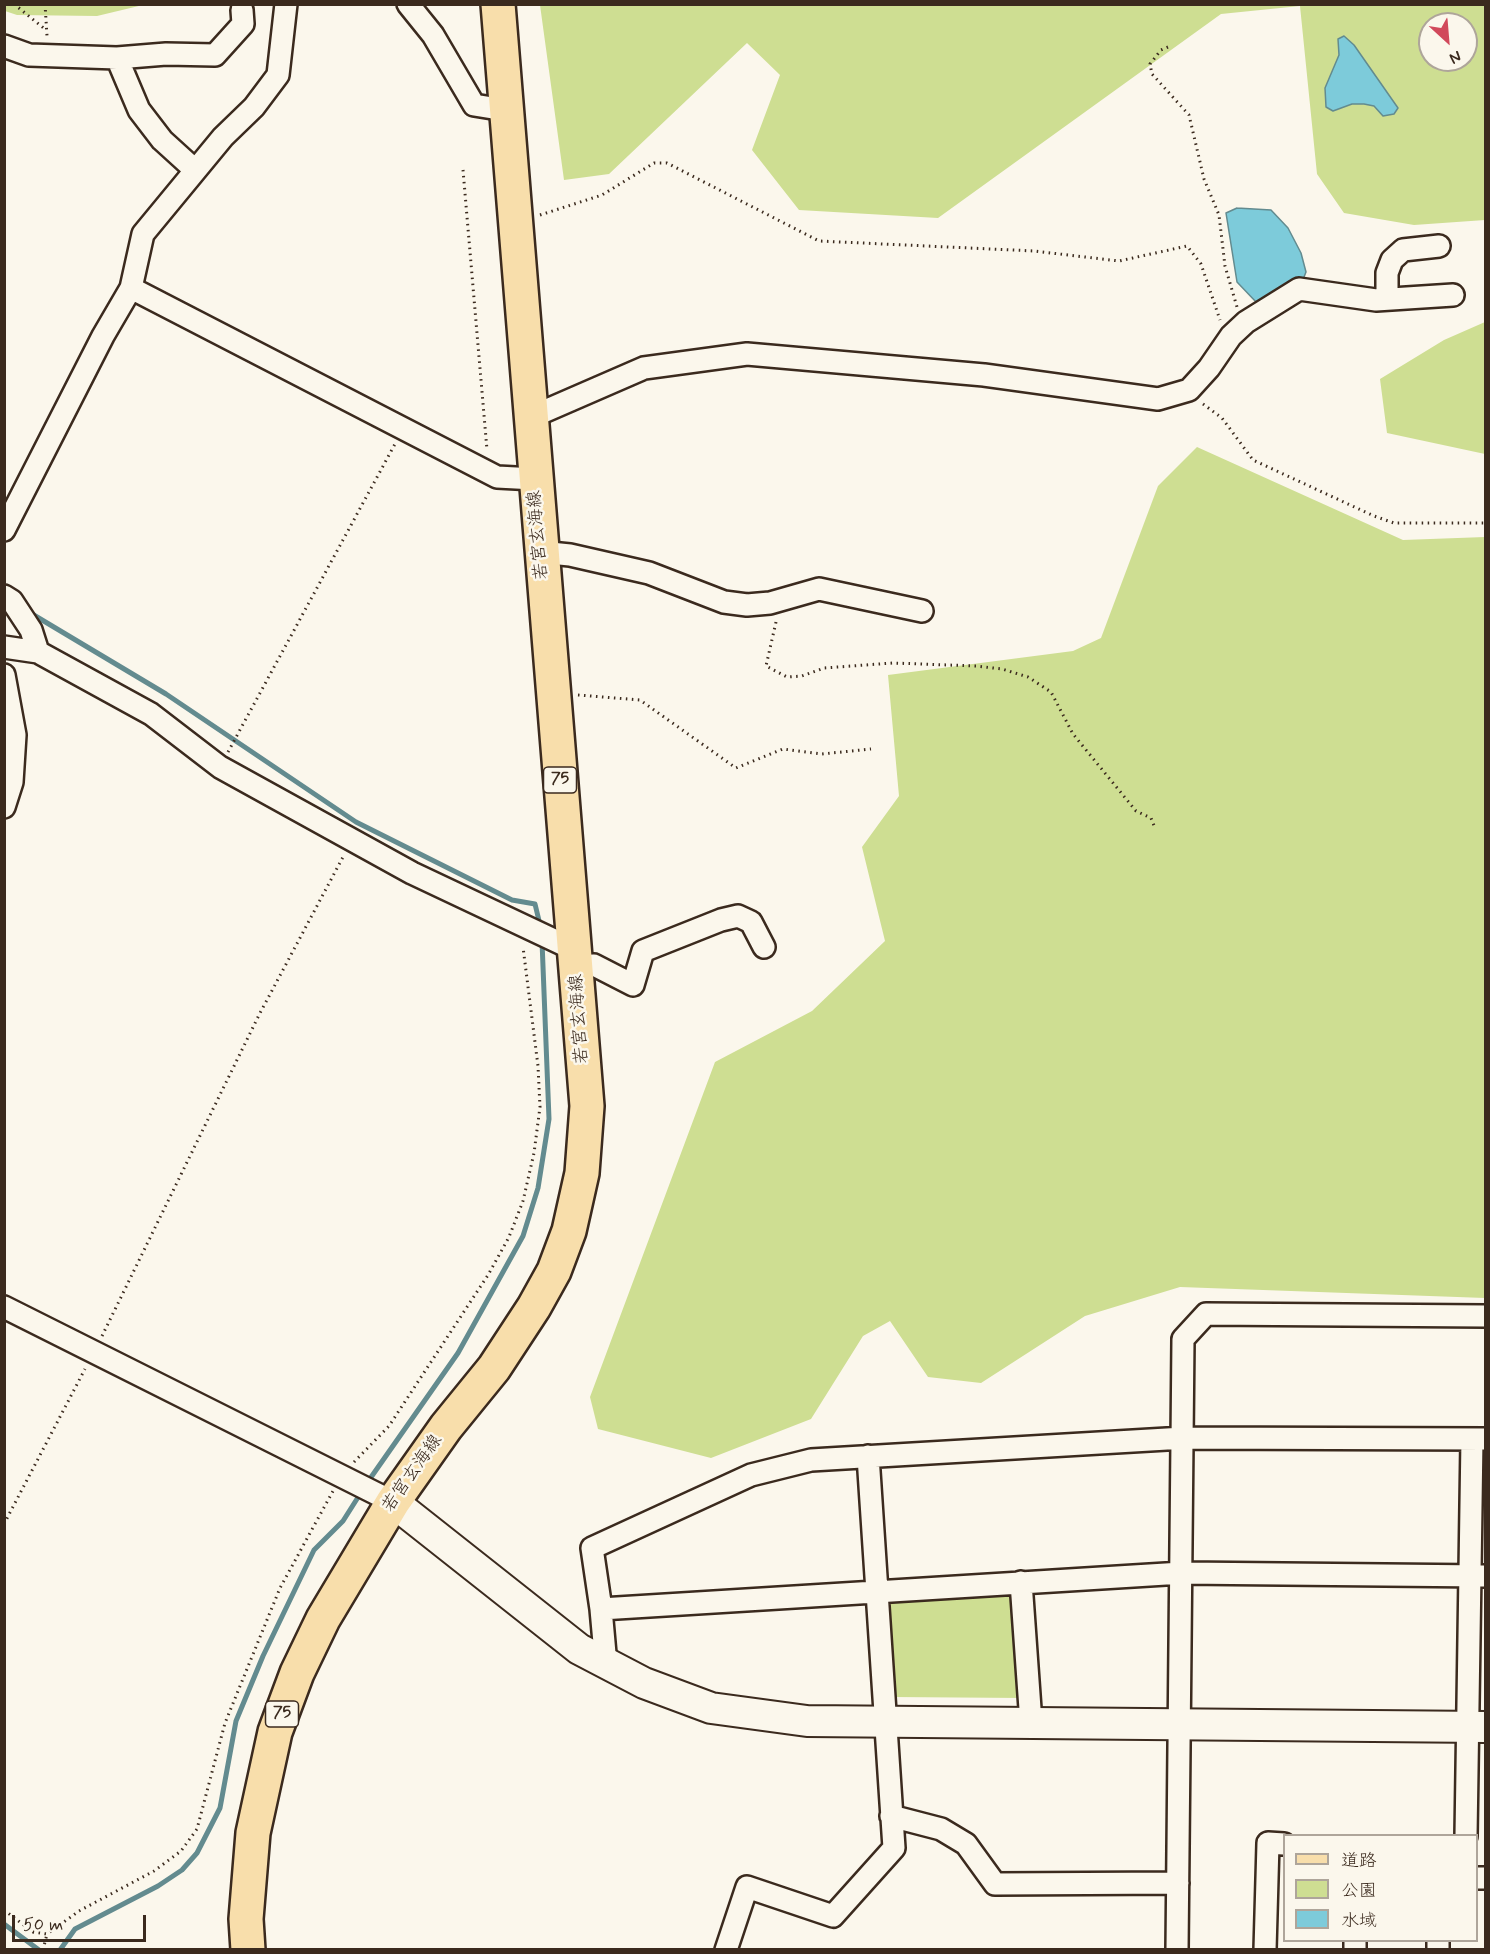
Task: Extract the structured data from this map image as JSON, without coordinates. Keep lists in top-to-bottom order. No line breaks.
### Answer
{"streets":{"main road":["若宮玄海線","75"]},"legend":["道路","公園","水域"],"scale_bar":"50 m","north":"bottom right"}
